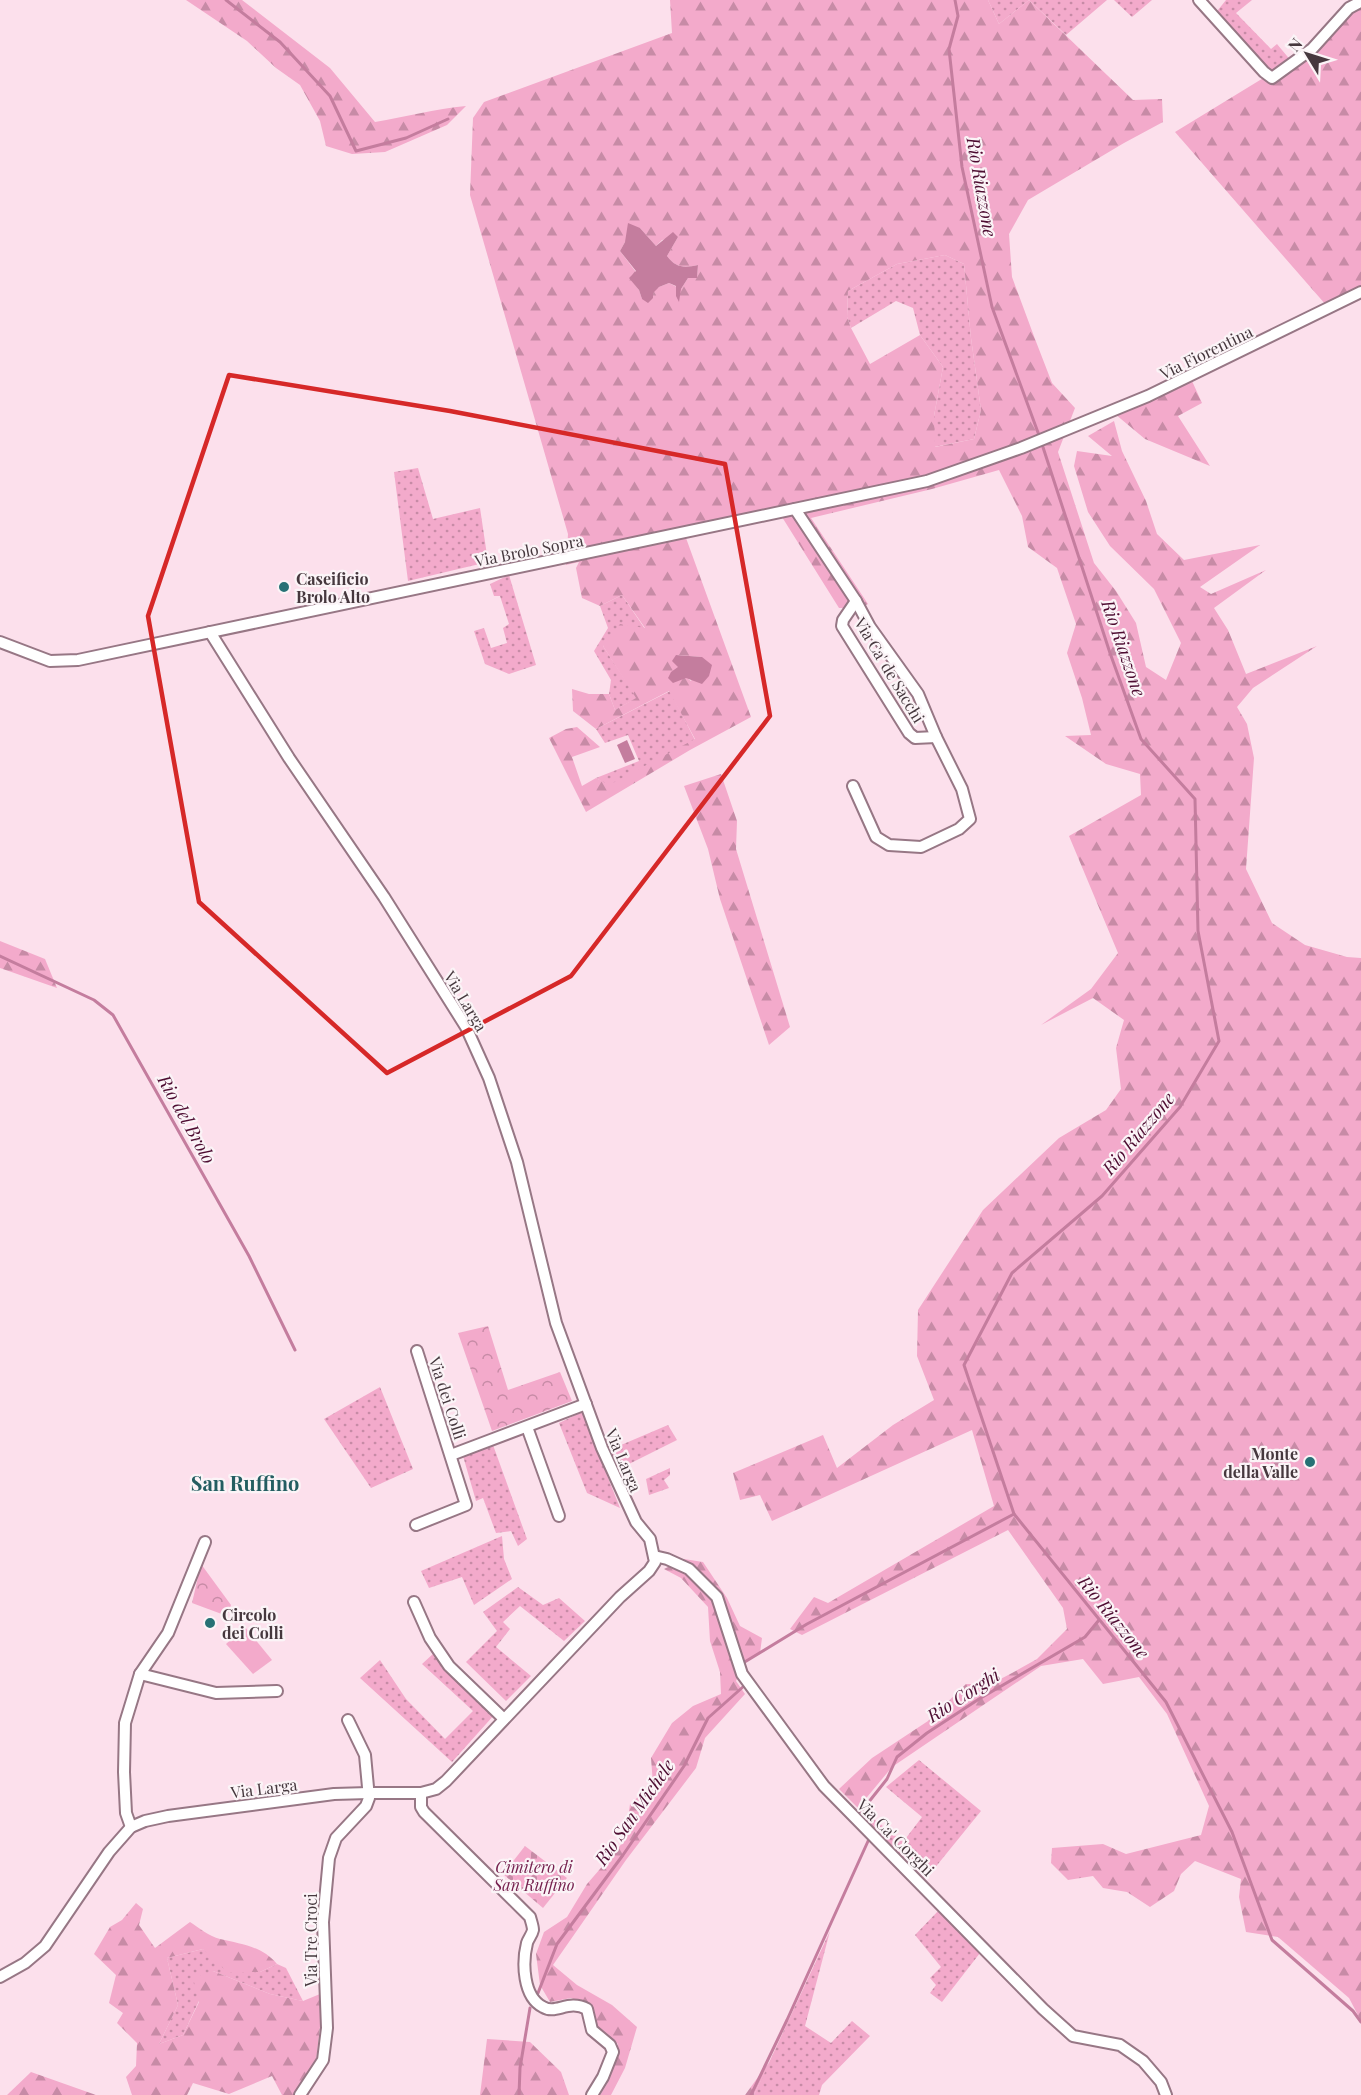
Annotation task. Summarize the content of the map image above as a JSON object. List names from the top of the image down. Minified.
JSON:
{"streets":{"street":["Via Fiorentina","Via Brolo Sopra","Via Ca' de Sacchi","Via Larga","Via dei Colli","Via Ca' Corghi","Via Tre Croci"]},"crossings":[["Via Fiorentina","Via Brolo Sopra"],["Via Brolo Sopra","Via Ca' de Sacchi"],["Via Brolo Sopra","Via Larga"],["Via Larga","Via dei Colli"],["Via Larga","Via Ca' Corghi"],["Via Larga","Via Tre Croci"]],"districts":["San Ruffino"],"water":["Rio Riazzone","Rio del Brolo","Rio Corghi","Rio San Michele"],"parks":["Cimitero di San Ruffino"],"places":["Caseificio Brolo Alto","Monte della Valle","Circolo dei Colli"],"north":"top left"}
